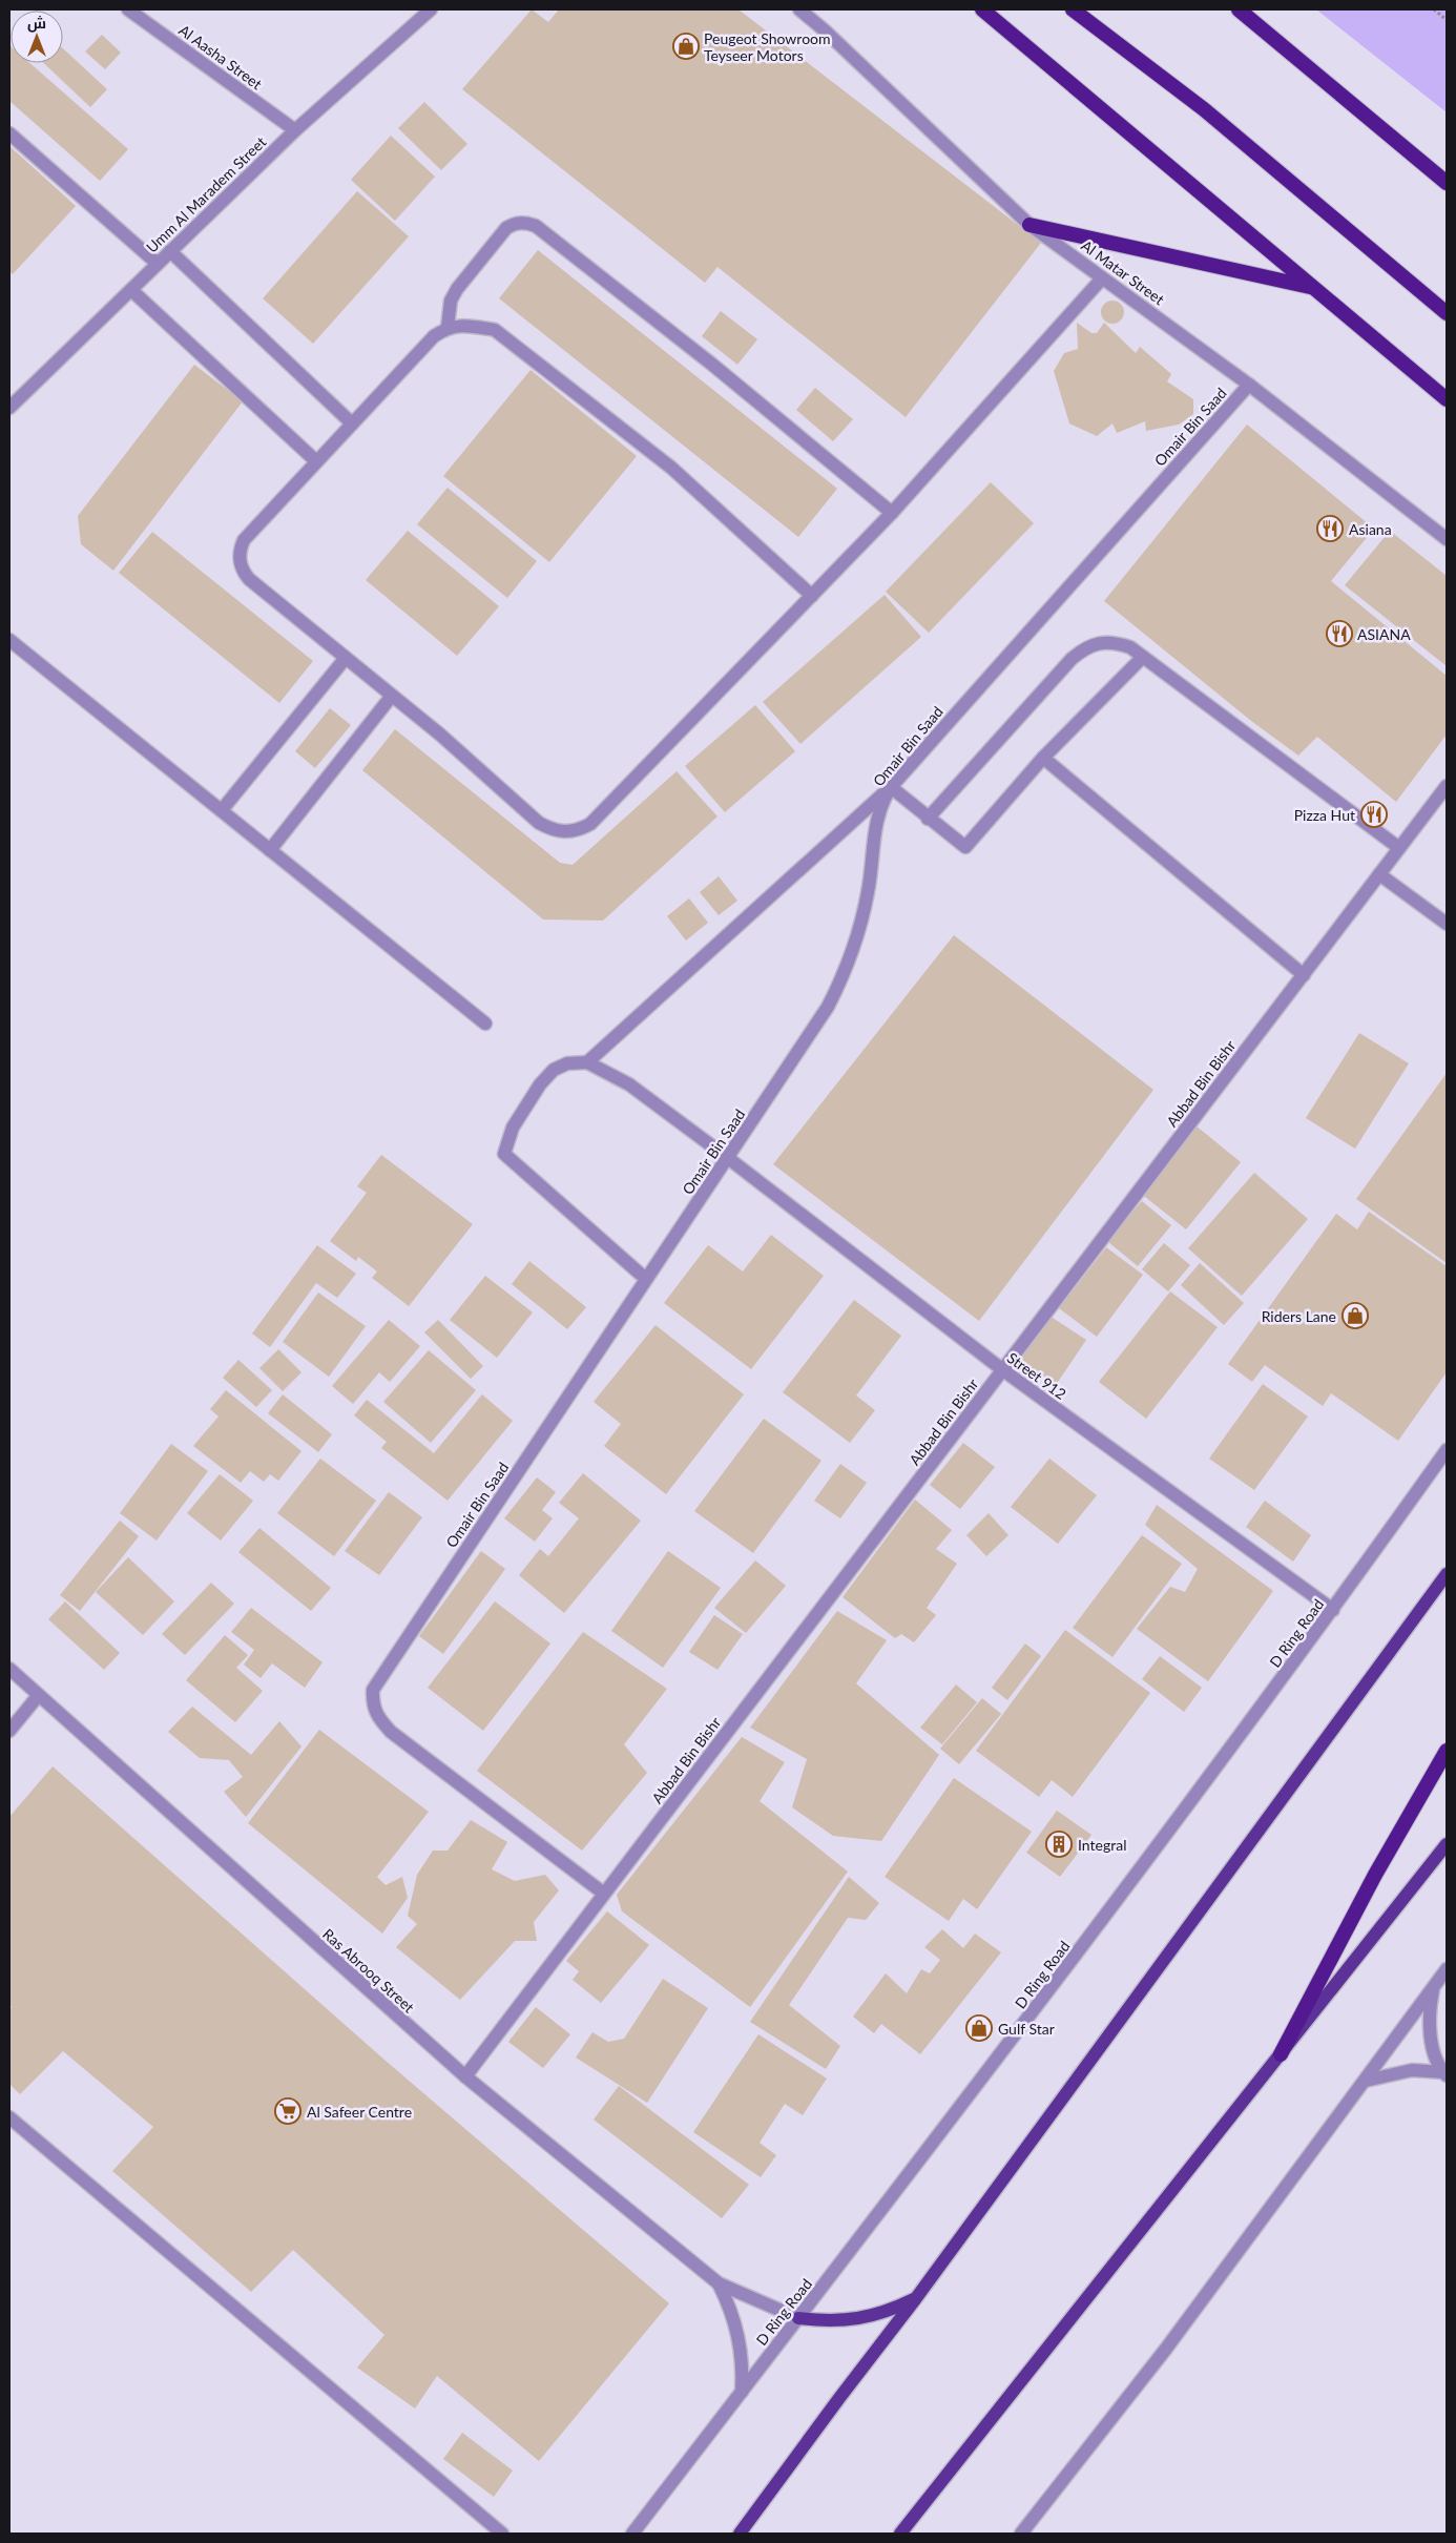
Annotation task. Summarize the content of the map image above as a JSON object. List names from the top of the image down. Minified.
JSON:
{"streets":{"street":["Al Aasha Street","Umm Al Maradem Street","Al Matar Street","Omair Bin Saad","Abbad Bin Bishr","Street 912","D Ring Road","Ras Abrooq Street"]},"crossings":[["Al Aasha Street","Umm Al Maradem Street"],["Al Matar Street","Omair Bin Saad"],["Omair Bin Saad","Abbad Bin Bishr"],["Omair Bin Saad","Street 912"],["Abbad Bin Bishr","Street 912"],["Abbad Bin Bishr","Ras Abrooq Street"],["Street 912","D Ring Road"],["D Ring Road","Ras Abrooq Street"]],"places":{"shop":["Peugeot Showroom Teyseer Motors","Riders Lane","Gulf Star"],"restaurant":["Asiana","ASIANA","Pizza Hut"],"building":["Integral"],"supermarket":["Al Safeer Centre"]},"north":"top"}
